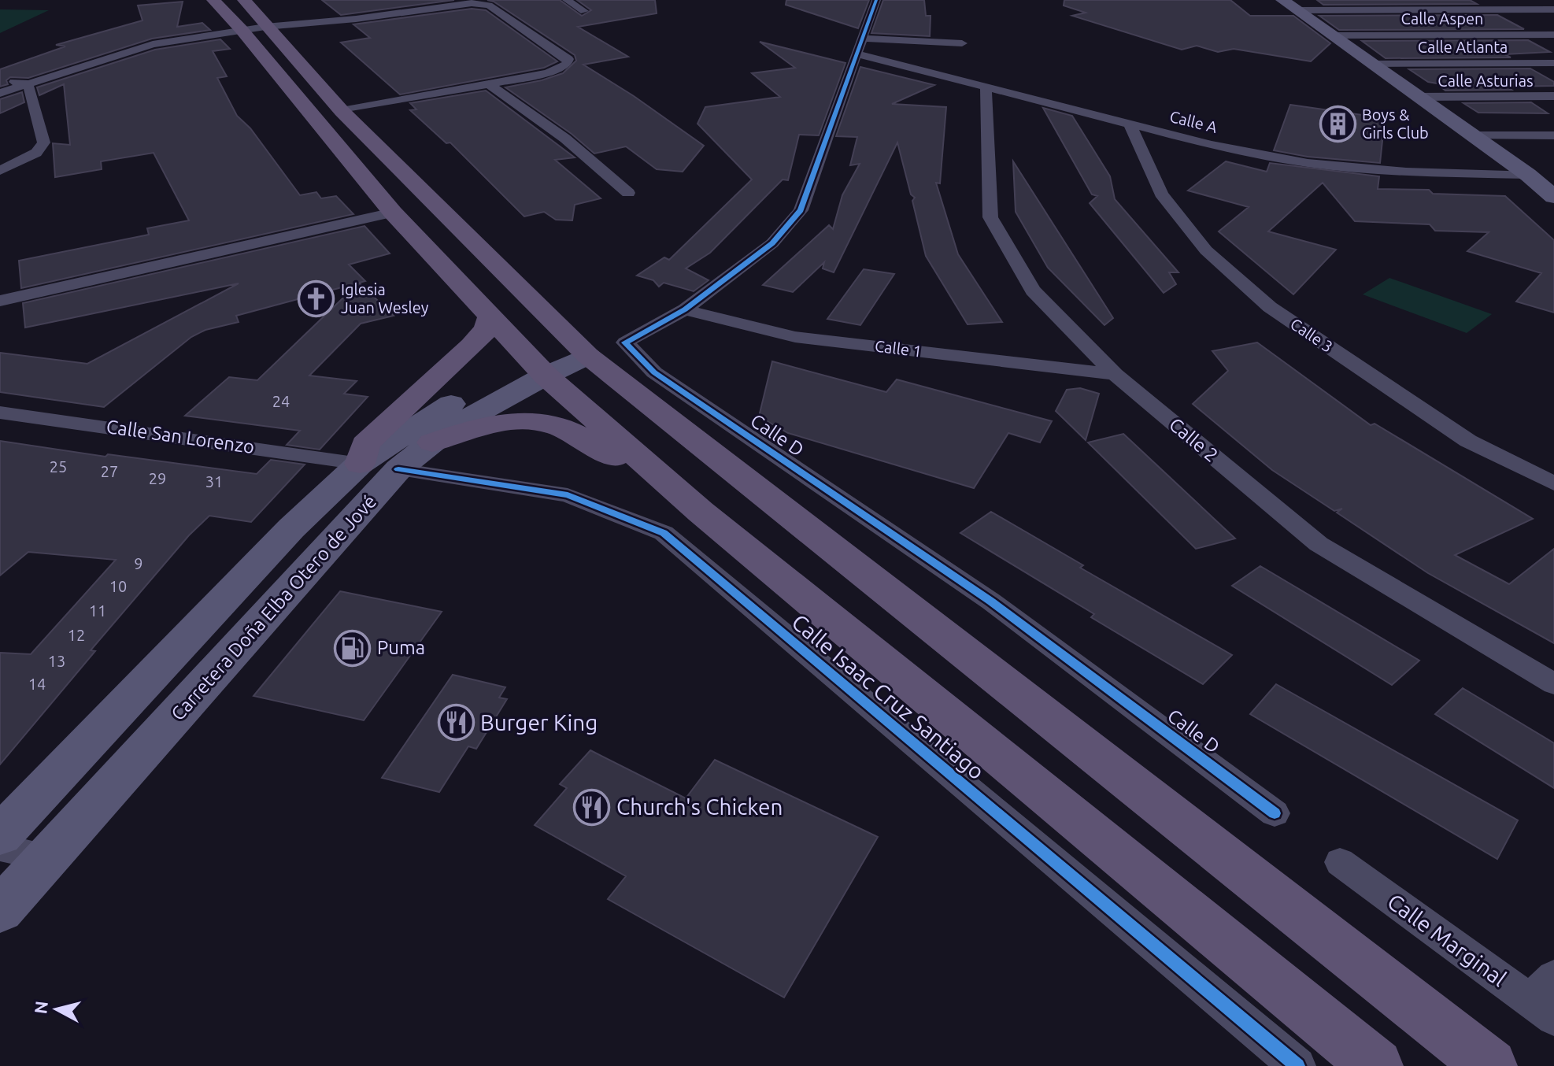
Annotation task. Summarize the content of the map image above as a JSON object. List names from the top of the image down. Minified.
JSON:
{"streets":{"street":["Calle Aspen","Calle Atlanta","Calle Asturias","Calle A","Calle 3","Calle 1","Calle D","Calle San Lorenzo","Calle 2","Carretera Doña Elba Otero de Jové","Calle Isaac Cruz Santiago","Calle Marginal"]},"crossings":[["Calle A","Calle 3"],["Calle A","Calle D"],["Calle A","Calle 2"],["Calle 1","Calle D"],["Calle 1","Calle 2"],["Calle San Lorenzo","Carretera Doña Elba Otero de Jové"],["Carretera Doña Elba Otero de Jové","Calle Isaac Cruz Santiago"]],"places":{"building":["Boys & Girls Club"],"church":["Iglesia Juan Wesley"],"fuel station":["Puma"],"restaurant":["Burger King","Church's Chicken"]},"house_numbers":["24","25","27","29","31","9","10","11","12","13","14"],"north":"left"}
